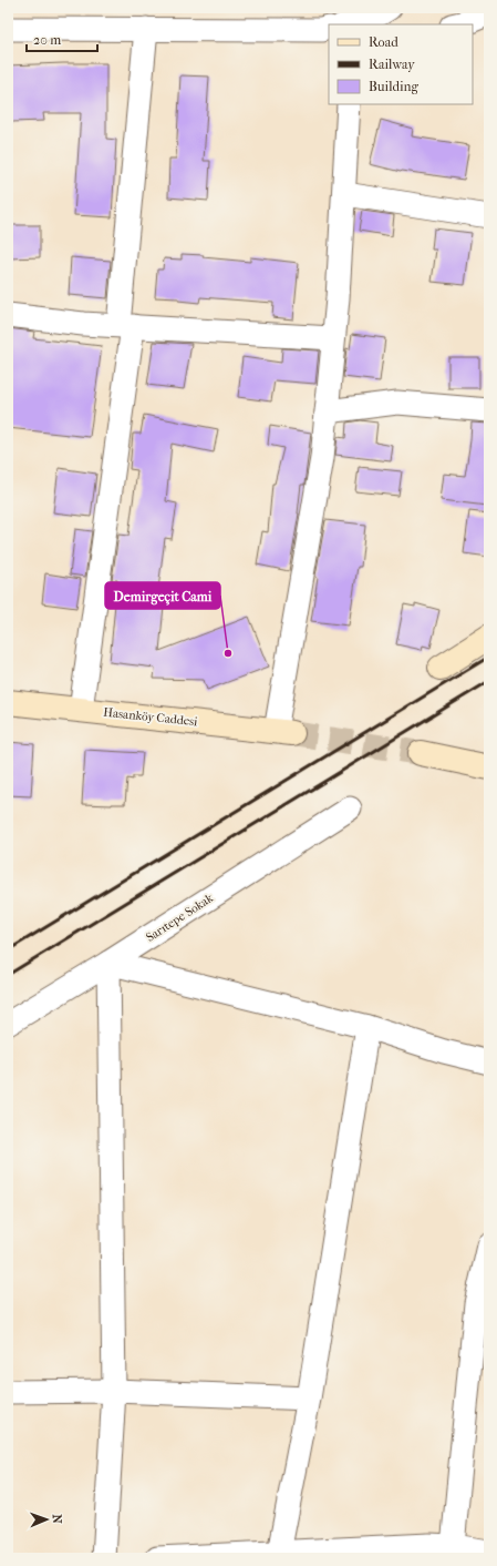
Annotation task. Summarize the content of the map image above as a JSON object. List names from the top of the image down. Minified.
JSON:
{"streets":{"street":["Hasanköy Caddesi","Sarıtepe Sokak"]},"places":["Demirgeçit Cami"],"legend":["Road","Railway","Building"],"scale_bar":"20 m","north":"right"}
